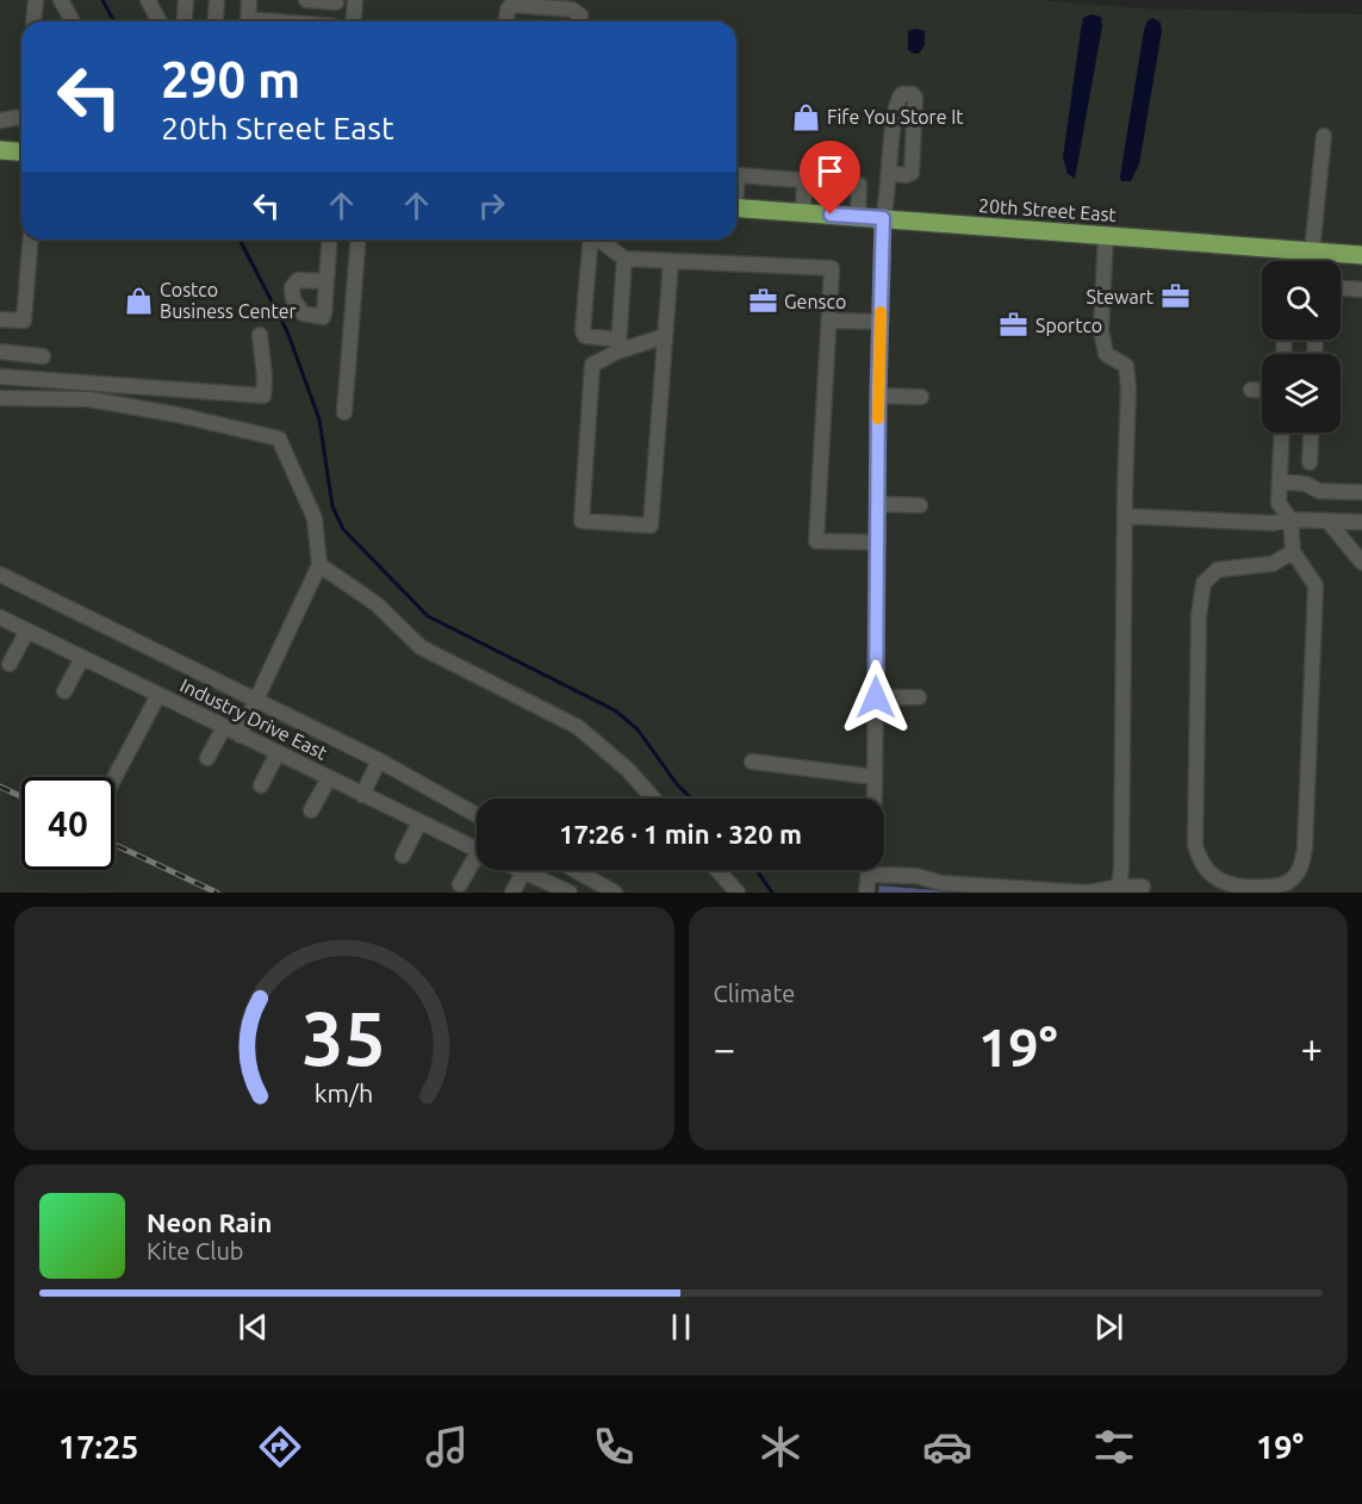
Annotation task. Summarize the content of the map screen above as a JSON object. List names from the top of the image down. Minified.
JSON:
{"streets":{"main road":["20th Street East"],"street":["Industry Drive East"]},"places":{"shop":["Fife You Store It","Costco Business Center"],"office":["Stewart","Gensco","Sportco"]},"page":{"turn":["290 m","20th Street East"],"limit":"40","trip":"17:26 · 1 min · 320 m","tile":"Climate","heat":["−","19°","+"],"song":["Neon Rain","Kite Club"],"tabs":["17:25","19°"],"gauge":["35","km/h"]}}
